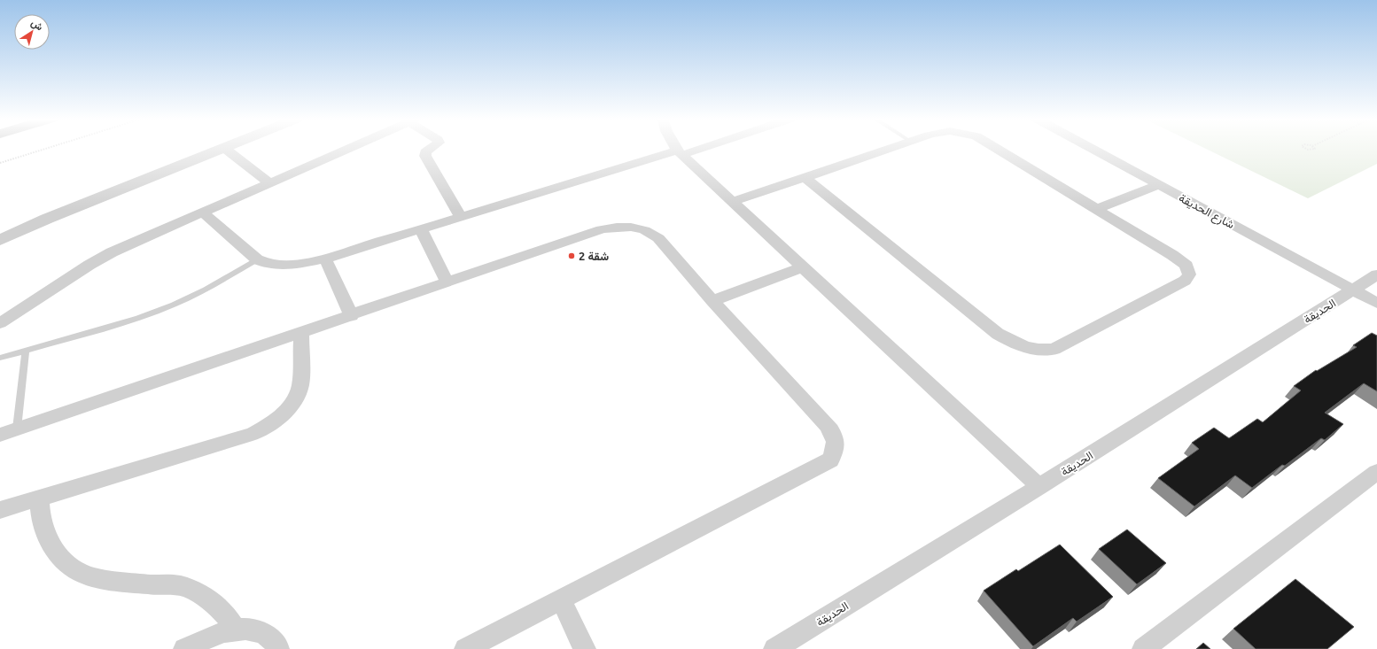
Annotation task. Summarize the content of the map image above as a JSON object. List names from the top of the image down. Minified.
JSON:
{"streets":{"street":["شارع الحديقة","الحديقة"]},"crossings":[["شارع الحديقة","الحديقة"]],"places":["شقة 2"],"north":"top right"}
